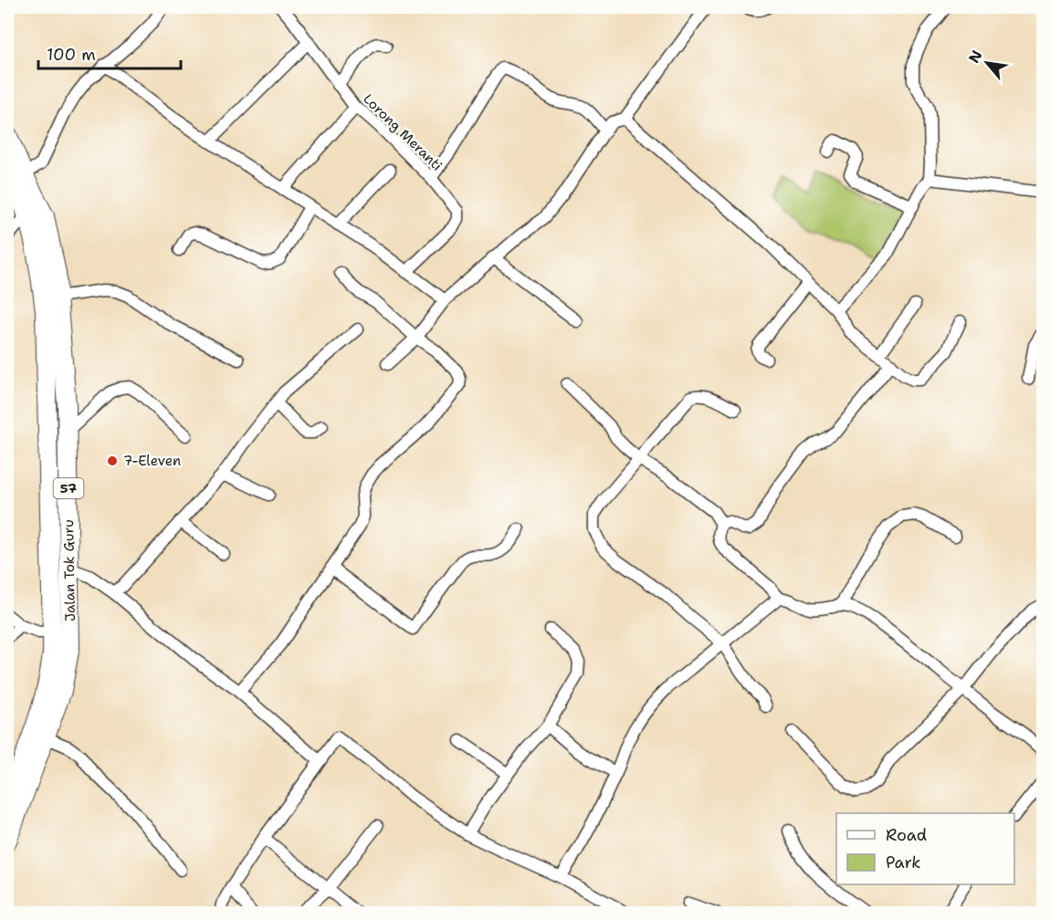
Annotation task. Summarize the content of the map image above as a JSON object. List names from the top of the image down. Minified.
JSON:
{"streets":{"main road":["57","Jalan Tok Guru"],"street":["Lorong Meranti"]},"places":["7-Eleven"],"legend":["Road","Park"],"scale_bar":"100 m","north":"top left"}
